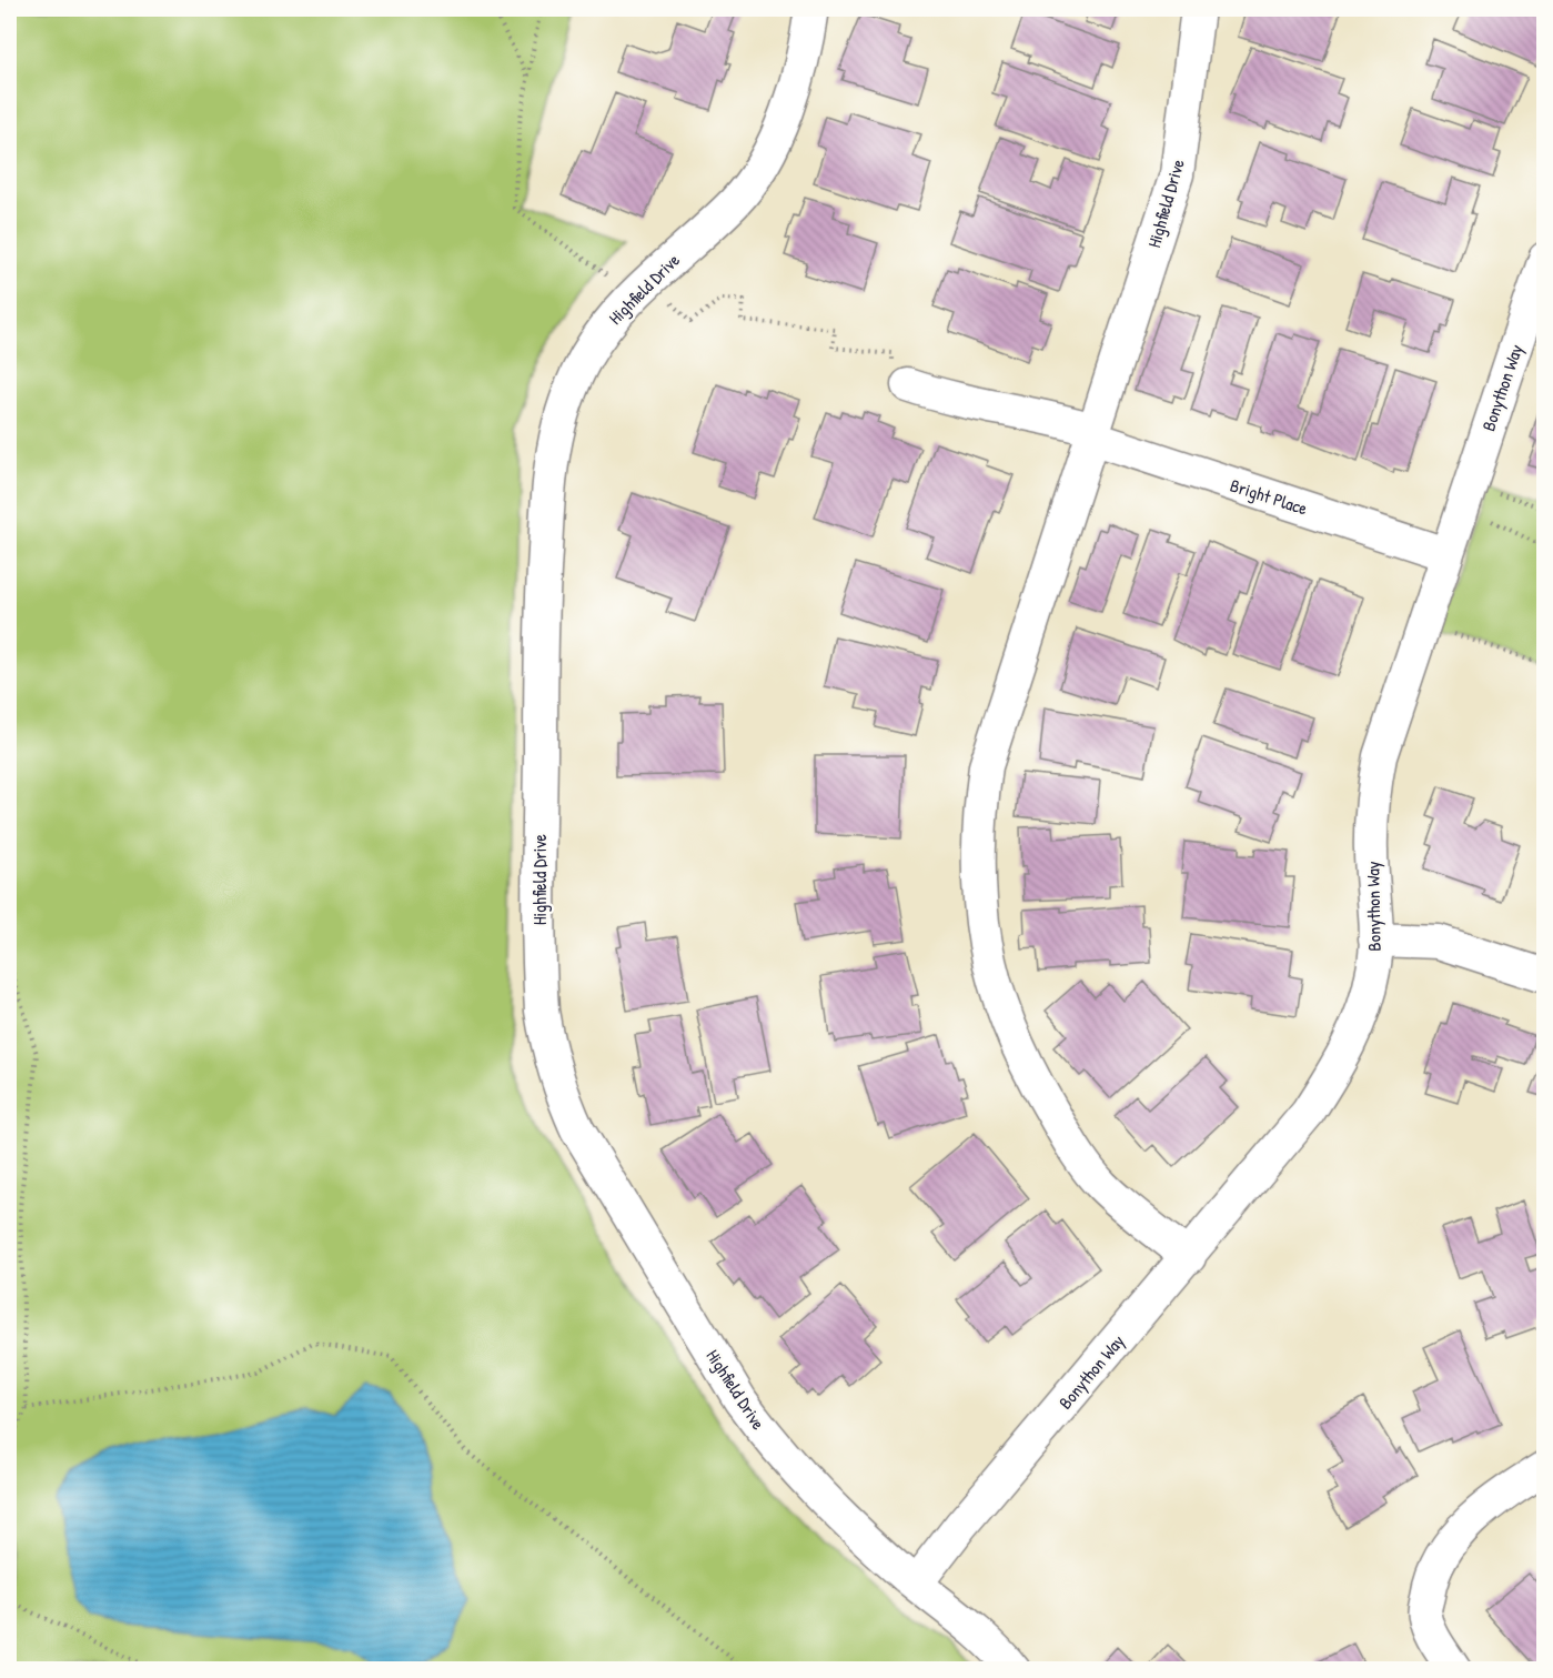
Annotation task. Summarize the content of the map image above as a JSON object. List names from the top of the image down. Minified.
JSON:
{"streets":{"street":["Highfield Drive","Bonython Way","Bright Place"]},"crossings":[["Highfield Drive","Bonython Way"],["Highfield Drive","Bright Place"],["Bonython Way","Bright Place"]]}
